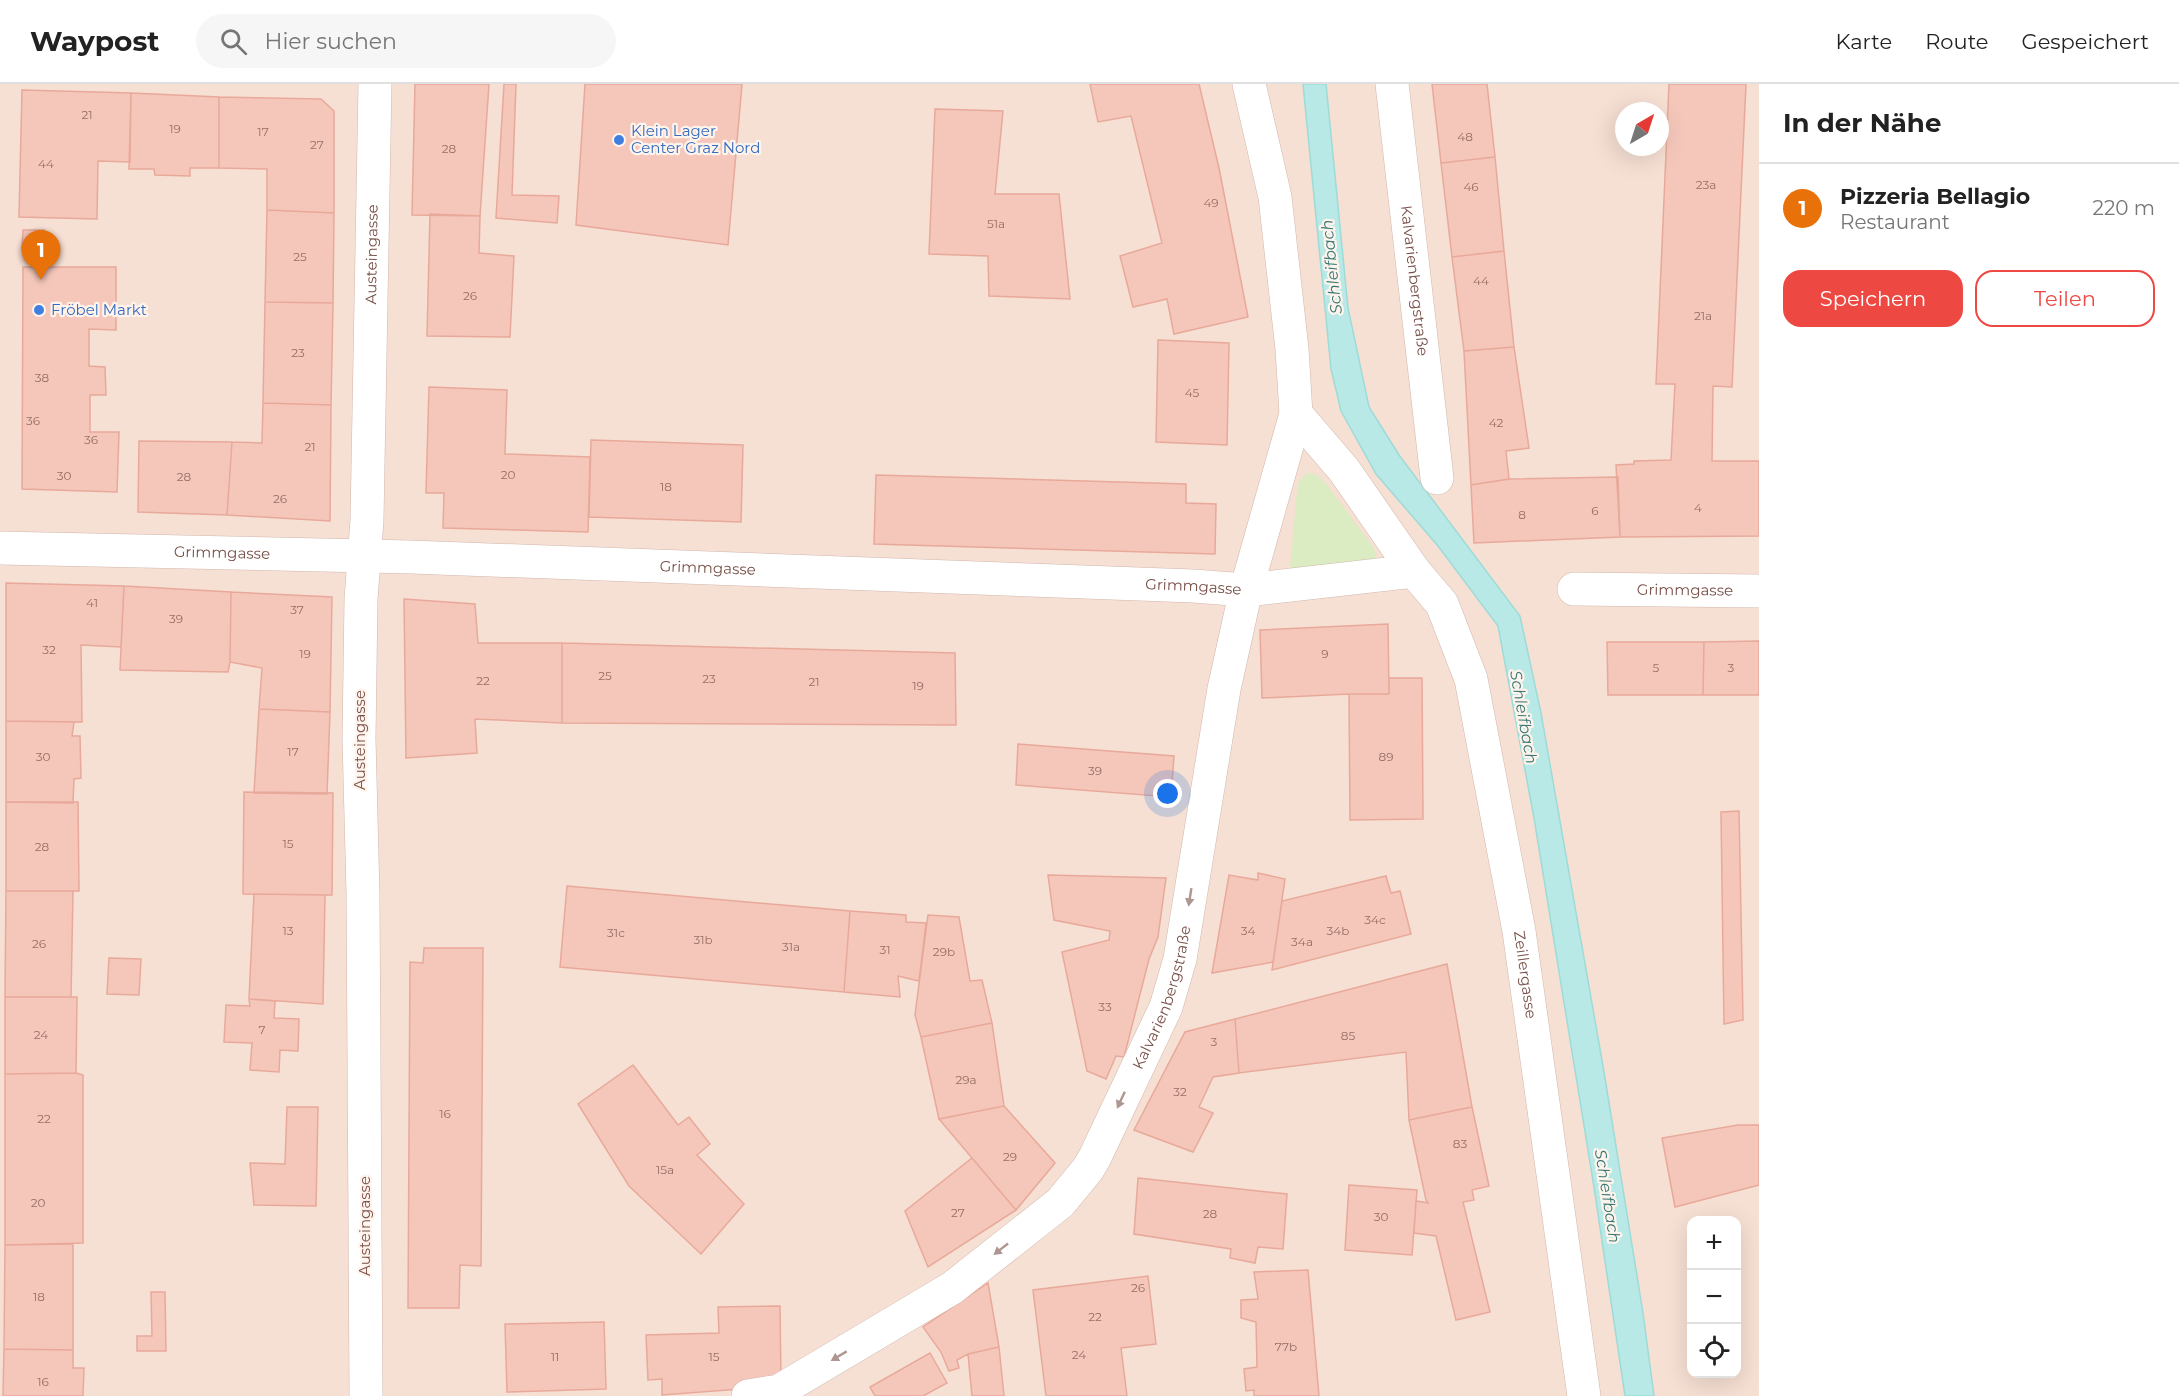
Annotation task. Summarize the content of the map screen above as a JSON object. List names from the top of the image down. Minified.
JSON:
{"streets":{"street":["Austeingasse","Kalvarienbergstraße","Grimmgasse","Zeillergasse"]},"crossings":[["Austeingasse","Grimmgasse"],["Kalvarienbergstraße","Grimmgasse"],["Grimmgasse","Zeillergasse"]],"one_way":["Kalvarienbergstraße"],"water":["Schleifbach"],"places":["Klein Lager Center Graz Nord","Fröbel Markt"],"house_numbers":["21","19","17","48","27","28","44","23a","46","49","51a","25","44","26","21a","23","38","45","36","42","36","21","20","30","28","18","26","4","6","8","41","37","39","32","19","9","5","3","25","23","22","21","19","17","30","89","39","15","28","34c","13","34","34b","31c","31b","34a","26","31a","31","29b","33","7","24","85","3","29a","32","16","22","83","29","15a","20","27","28","30","26","18","22","77b","24","11","15","16"],"north":"top right","page":{"header":"Waypost","search":"Hier suchen","nav":["Karte","Route","Gespeichert"],"heading":"In der Nähe","list":[{"mark":"1","name":"Pizzeria Bellagio","note":"Restaurant","value":"220 m"}],"pins":"1","buttons":["Speichern","Teilen"],"map_buttons":["+","−"]}}
